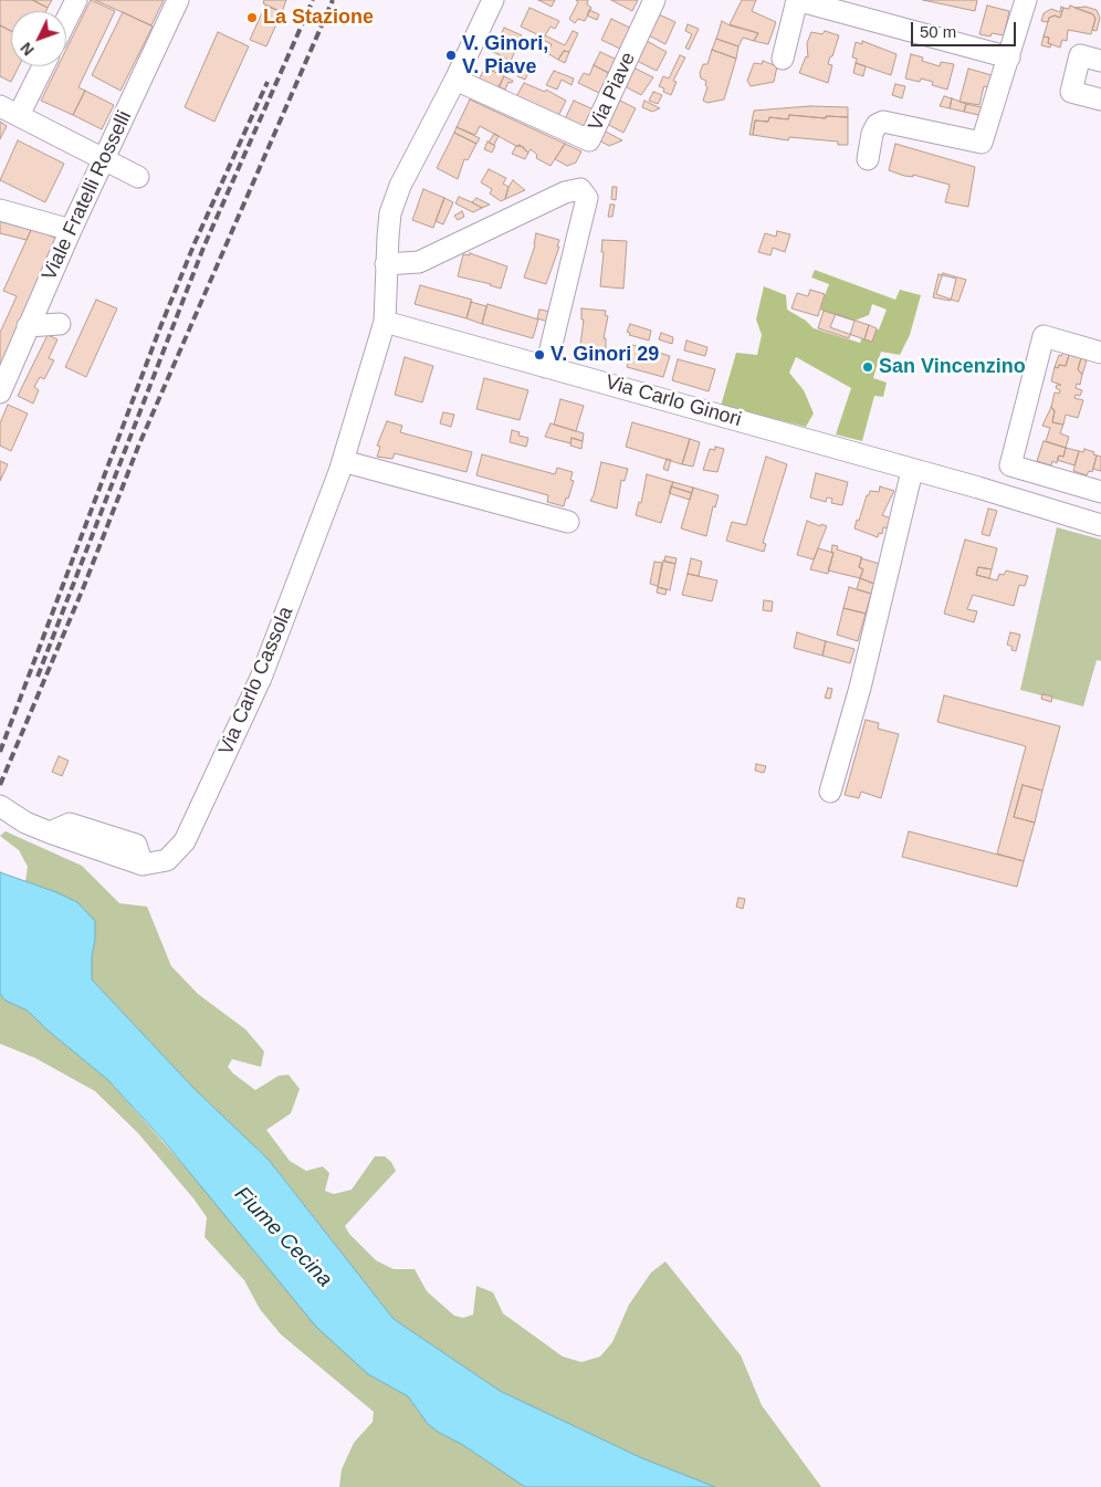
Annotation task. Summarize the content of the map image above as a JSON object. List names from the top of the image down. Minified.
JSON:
{"streets":{"street":["Via Piave","Viale Fratelli Rosselli","Via Carlo Ginori","Via Carlo Cassola"]},"crossings":[["Via Carlo Ginori","Via Carlo Cassola"]],"water":["Fiume Cecina"],"places":["La Stazione","V. Ginori, V. Piave","V. Ginori 29","San Vincenzino"],"scale_bar":"50 m","north":"bottom left"}
